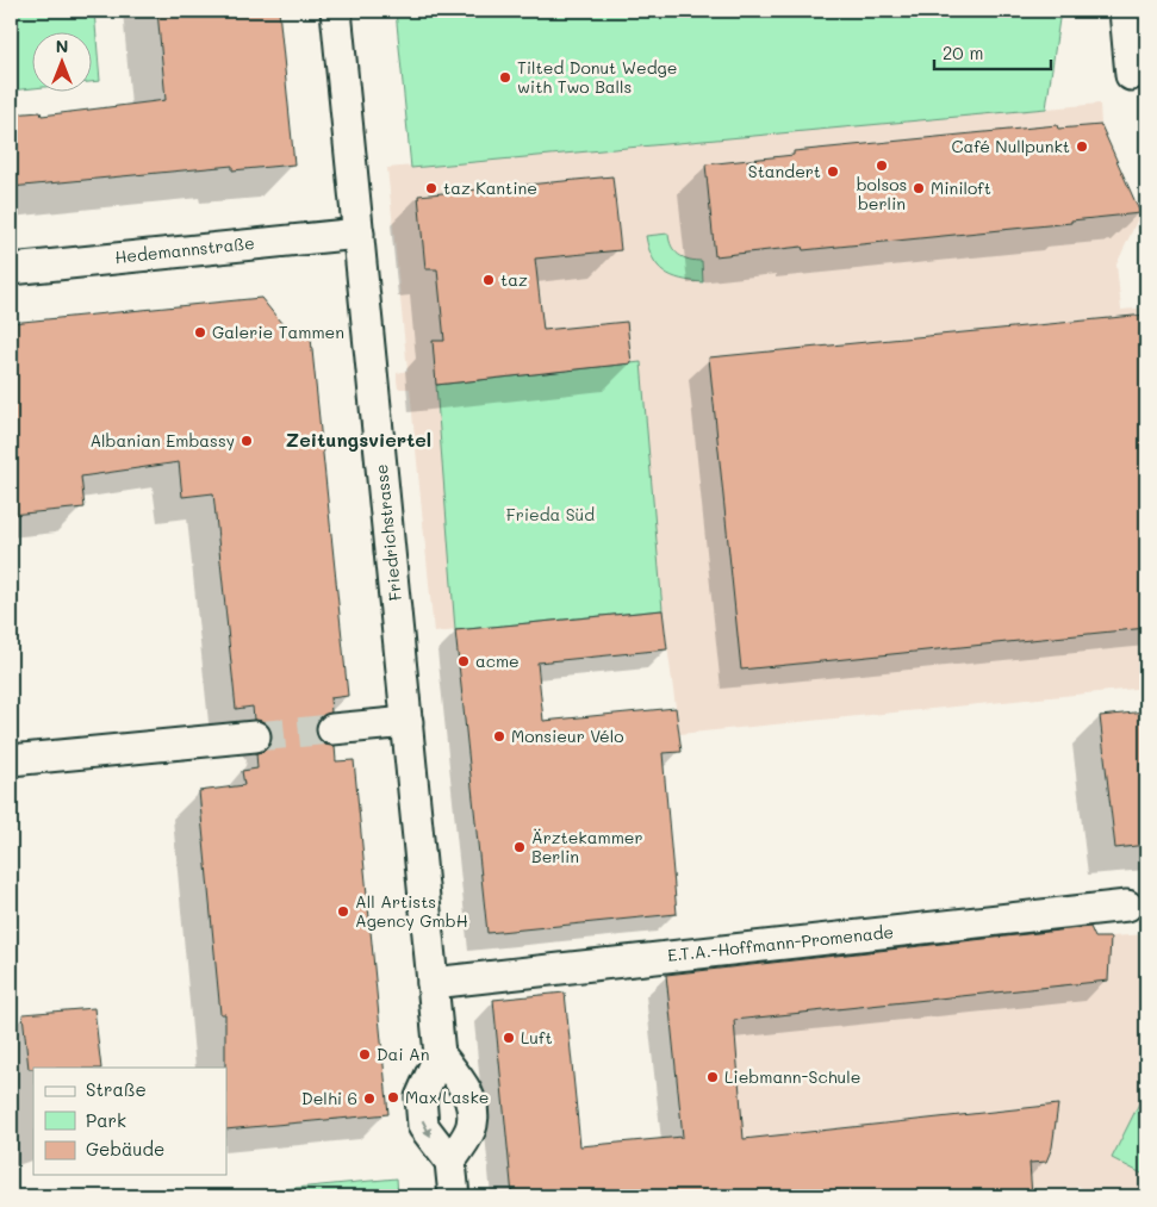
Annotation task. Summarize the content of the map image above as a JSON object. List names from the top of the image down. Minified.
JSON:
{"streets":{"street":["Hedemannstraße","Friedrichstrasse","E.T.A.-Hoffmann-Promenade"]},"crossings":[["Hedemannstraße","Friedrichstrasse"],["Friedrichstrasse","E.T.A.-Hoffmann-Promenade"]],"districts":["Zeitungsviertel"],"parks":["Frieda Süd"],"places":["Tilted Donut Wedge with Two Balls","Café Nullpunkt","bolsos berlin","Standert","taz Kantine","Miniloft","taz","Galerie Tammen","Albanian Embassy","acme","Monsieur Vélo","Ärztekammer Berlin","All Artists Agency GmbH","Luft","Dai An","Liebmann-Schule","Max Laske","Delhi 6"],"legend":["Straße","Park","Gebäude"],"scale_bar":"20 m","north":"top"}
